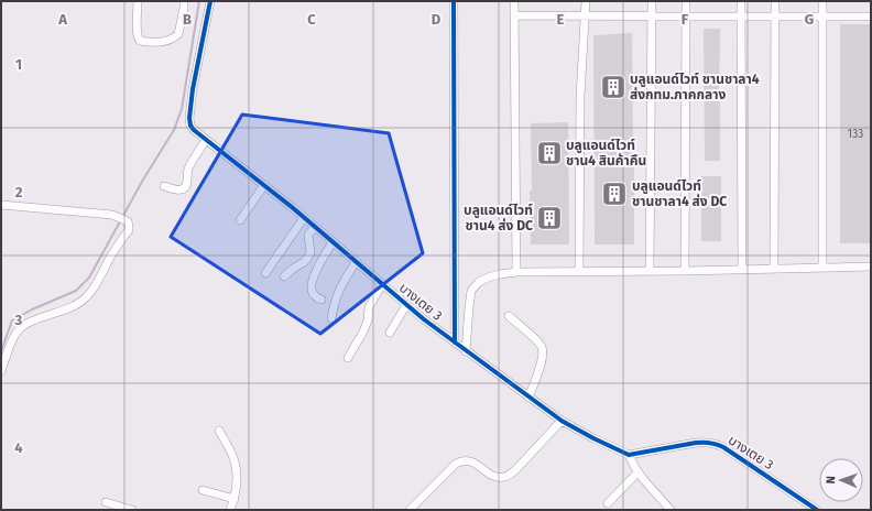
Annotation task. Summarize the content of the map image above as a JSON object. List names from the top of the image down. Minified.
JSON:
{"streets":{"street":["บางเตย 3"]},"places":{"building":["บลูแอนด์ไวท์ ชานชาลา4 ส่งกทม.ภาคกลาง","บลูแอนด์ไวท์ ชาน4 สินค้าคืน","บลูแอนด์ไวท์ ชานชาลา4 ส่ง DC","บลูแอนด์ไวท์ ชาน4 ส่ง DC"]},"house_numbers":["133"],"north":"left","grid":{"columns":["A","B","C","D","E","F","G"],"rows":["1","2","3","4"]}}
